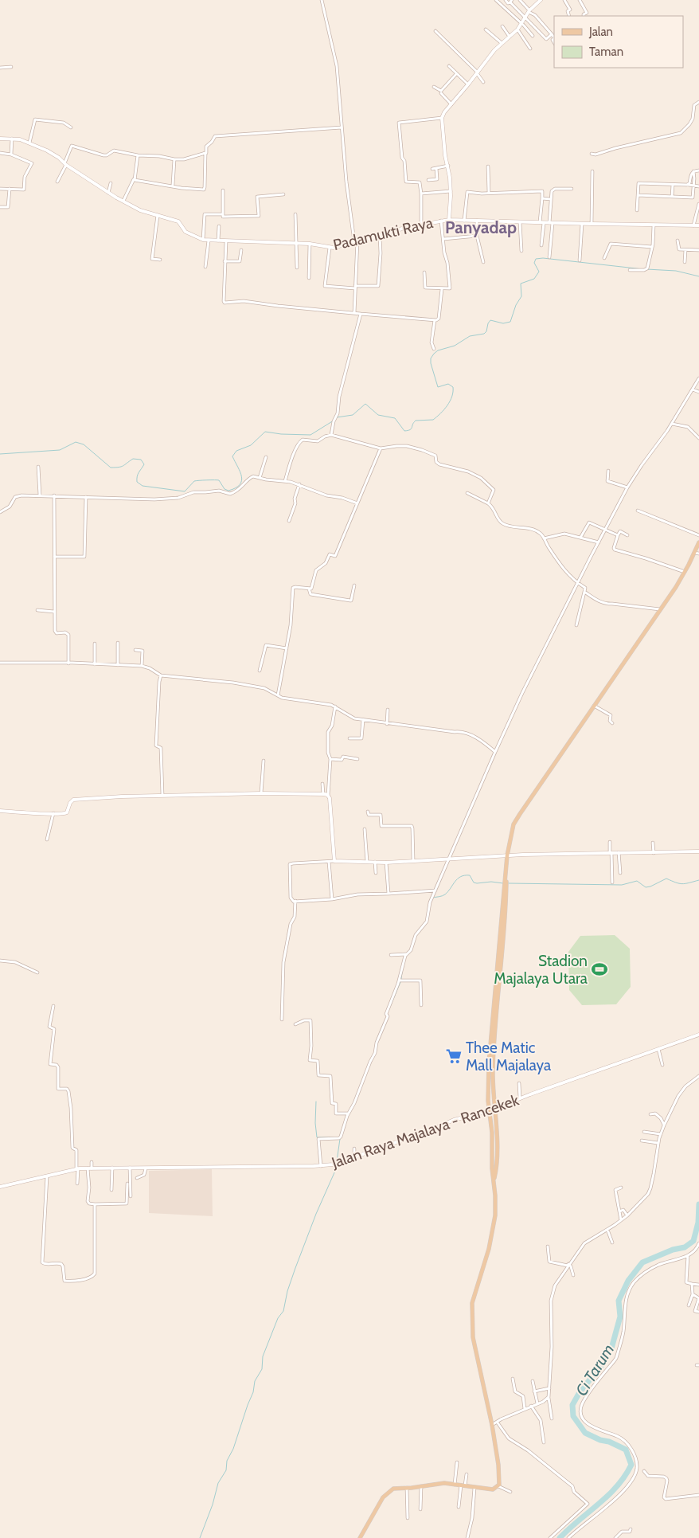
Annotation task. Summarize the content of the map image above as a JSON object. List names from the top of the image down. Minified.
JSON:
{"streets":{"street":["Padamukti Raya","Jalan Raya Majalaya - Rancekek"]},"districts":["Panyadap"],"water":["Ci Tarum"],"places":{"sports":["Stadion Majalaya Utara"],"supermarket":["Thee Matic Mall Majalaya"]},"legend":["Jalan","Taman"]}
